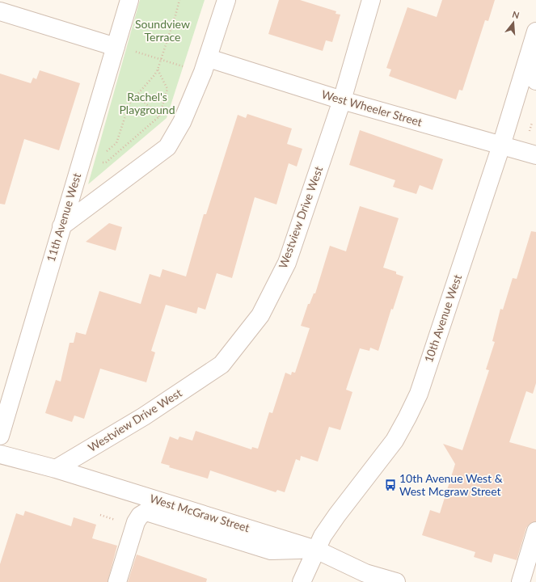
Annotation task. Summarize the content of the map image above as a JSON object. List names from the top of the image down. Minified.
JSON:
{"streets":{"street":["West Wheeler Street","11th Avenue West","Westview Drive West","10th Avenue West","West McGraw Street"]},"crossings":[["West Wheeler Street","Westview Drive West"],["West Wheeler Street","10th Avenue West"],["Westview Drive West","West McGraw Street"],["10th Avenue West","West McGraw Street"]],"parks":["Soundview Terrace","Rachel's Playground"],"places":{"bus stop":["10th Avenue West & West Mcgraw Street"]},"north":"top"}
